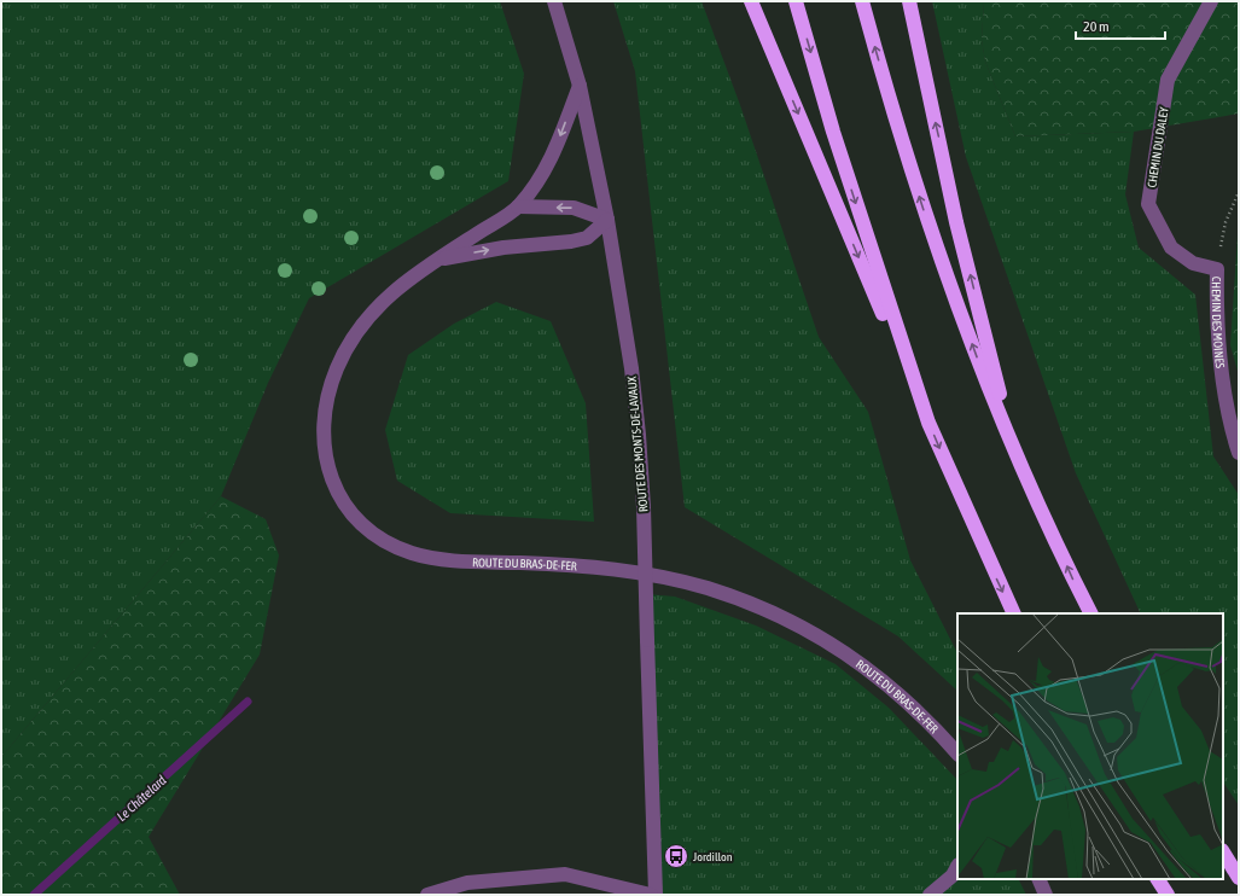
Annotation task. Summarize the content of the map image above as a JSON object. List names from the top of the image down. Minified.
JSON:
{"streets":{"street":["CHEMIN DU DALEY","CHEMIN DES MOINES","ROUTE DES MONTS-DE-LAVAUX","ROUTE DU BRAS-DE-FER"]},"crossings":[["CHEMIN DU DALEY","CHEMIN DES MOINES"],["ROUTE DES MONTS-DE-LAVAUX","ROUTE DU BRAS-DE-FER"]],"water":["Le Châtelard"],"places":{"bus stop":["Jordillon"]},"scale_bar":"20 m"}
